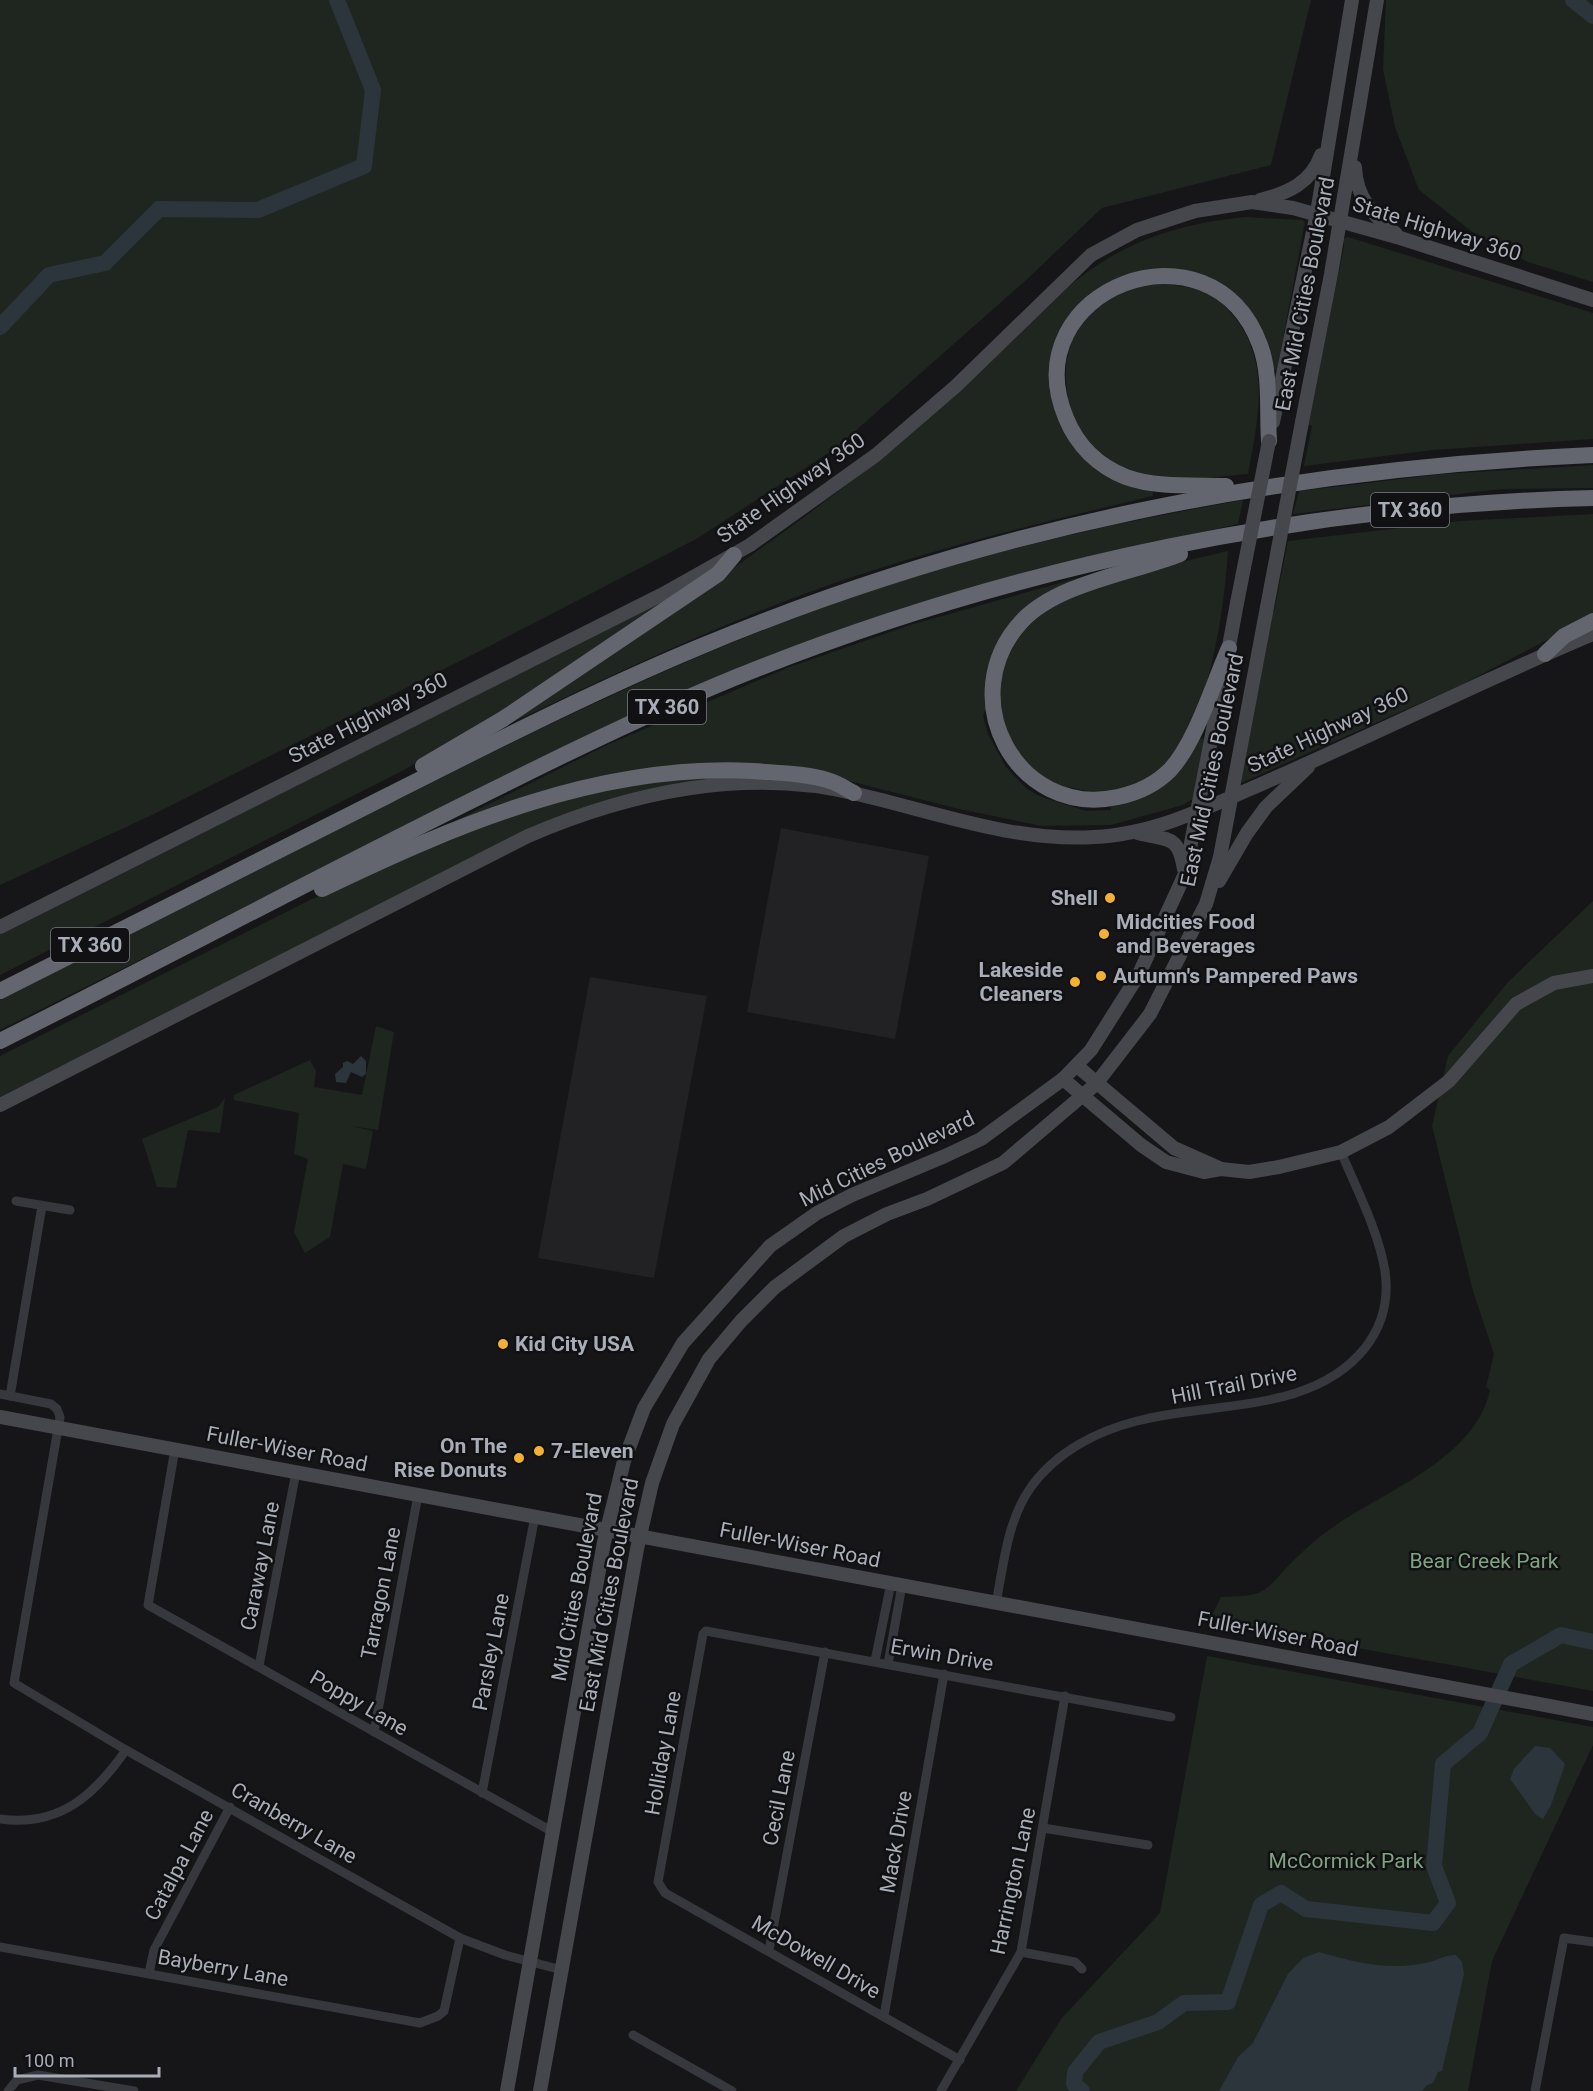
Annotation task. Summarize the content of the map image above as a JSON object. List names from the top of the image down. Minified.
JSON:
{"streets":{"highway":["TX 360"],"main road":["State Highway 360","East Mid Cities Boulevard","Mid Cities Boulevard","Fuller-Wiser Road"],"street":["Hill Trail Drive","Caraway Lane","Tarragon Lane","Parsley Lane","Erwin Drive","Poppy Lane","Holliday Lane","Cecil Lane","Cranberry Lane","Mack Drive","Catalpa Lane","Harrington Lane","McDowell Drive","Bayberry Lane"]},"crossings":[["State Highway 360","East Mid Cities Boulevard"],["East Mid Cities Boulevard","Mid Cities Boulevard"],["East Mid Cities Boulevard","Fuller-Wiser Road"],["East Mid Cities Boulevard","Cranberry Lane"],["Mid Cities Boulevard","Fuller-Wiser Road"],["Mid Cities Boulevard","Poppy Lane"],["Mid Cities Boulevard","Cranberry Lane"],["Hill Trail Drive","Fuller-Wiser Road"],["Fuller-Wiser Road","Caraway Lane"],["Fuller-Wiser Road","Tarragon Lane"],["Fuller-Wiser Road","Parsley Lane"],["Fuller-Wiser Road","Poppy Lane"],["Fuller-Wiser Road","Cranberry Lane"],["Caraway Lane","Poppy Lane"],["Tarragon Lane","Poppy Lane"],["Parsley Lane","Poppy Lane"],["Erwin Drive","Holliday Lane"],["Erwin Drive","Cecil Lane"],["Erwin Drive","Mack Drive"],["Erwin Drive","Harrington Lane"],["Holliday Lane","McDowell Drive"],["Cecil Lane","McDowell Drive"],["Cranberry Lane","Catalpa Lane"],["Cranberry Lane","Bayberry Lane"],["Mack Drive","McDowell Drive"],["Catalpa Lane","Bayberry Lane"],["Harrington Lane","McDowell Drive"]],"parks":["Bear Creek Park","McCormick Park"],"places":["Shell","Midcities Food and Beverages","Autumn's Pampered Paws","Lakeside Cleaners","Kid City USA","7-Eleven","On The Rise Donuts"],"scale_bar":"100 m"}
